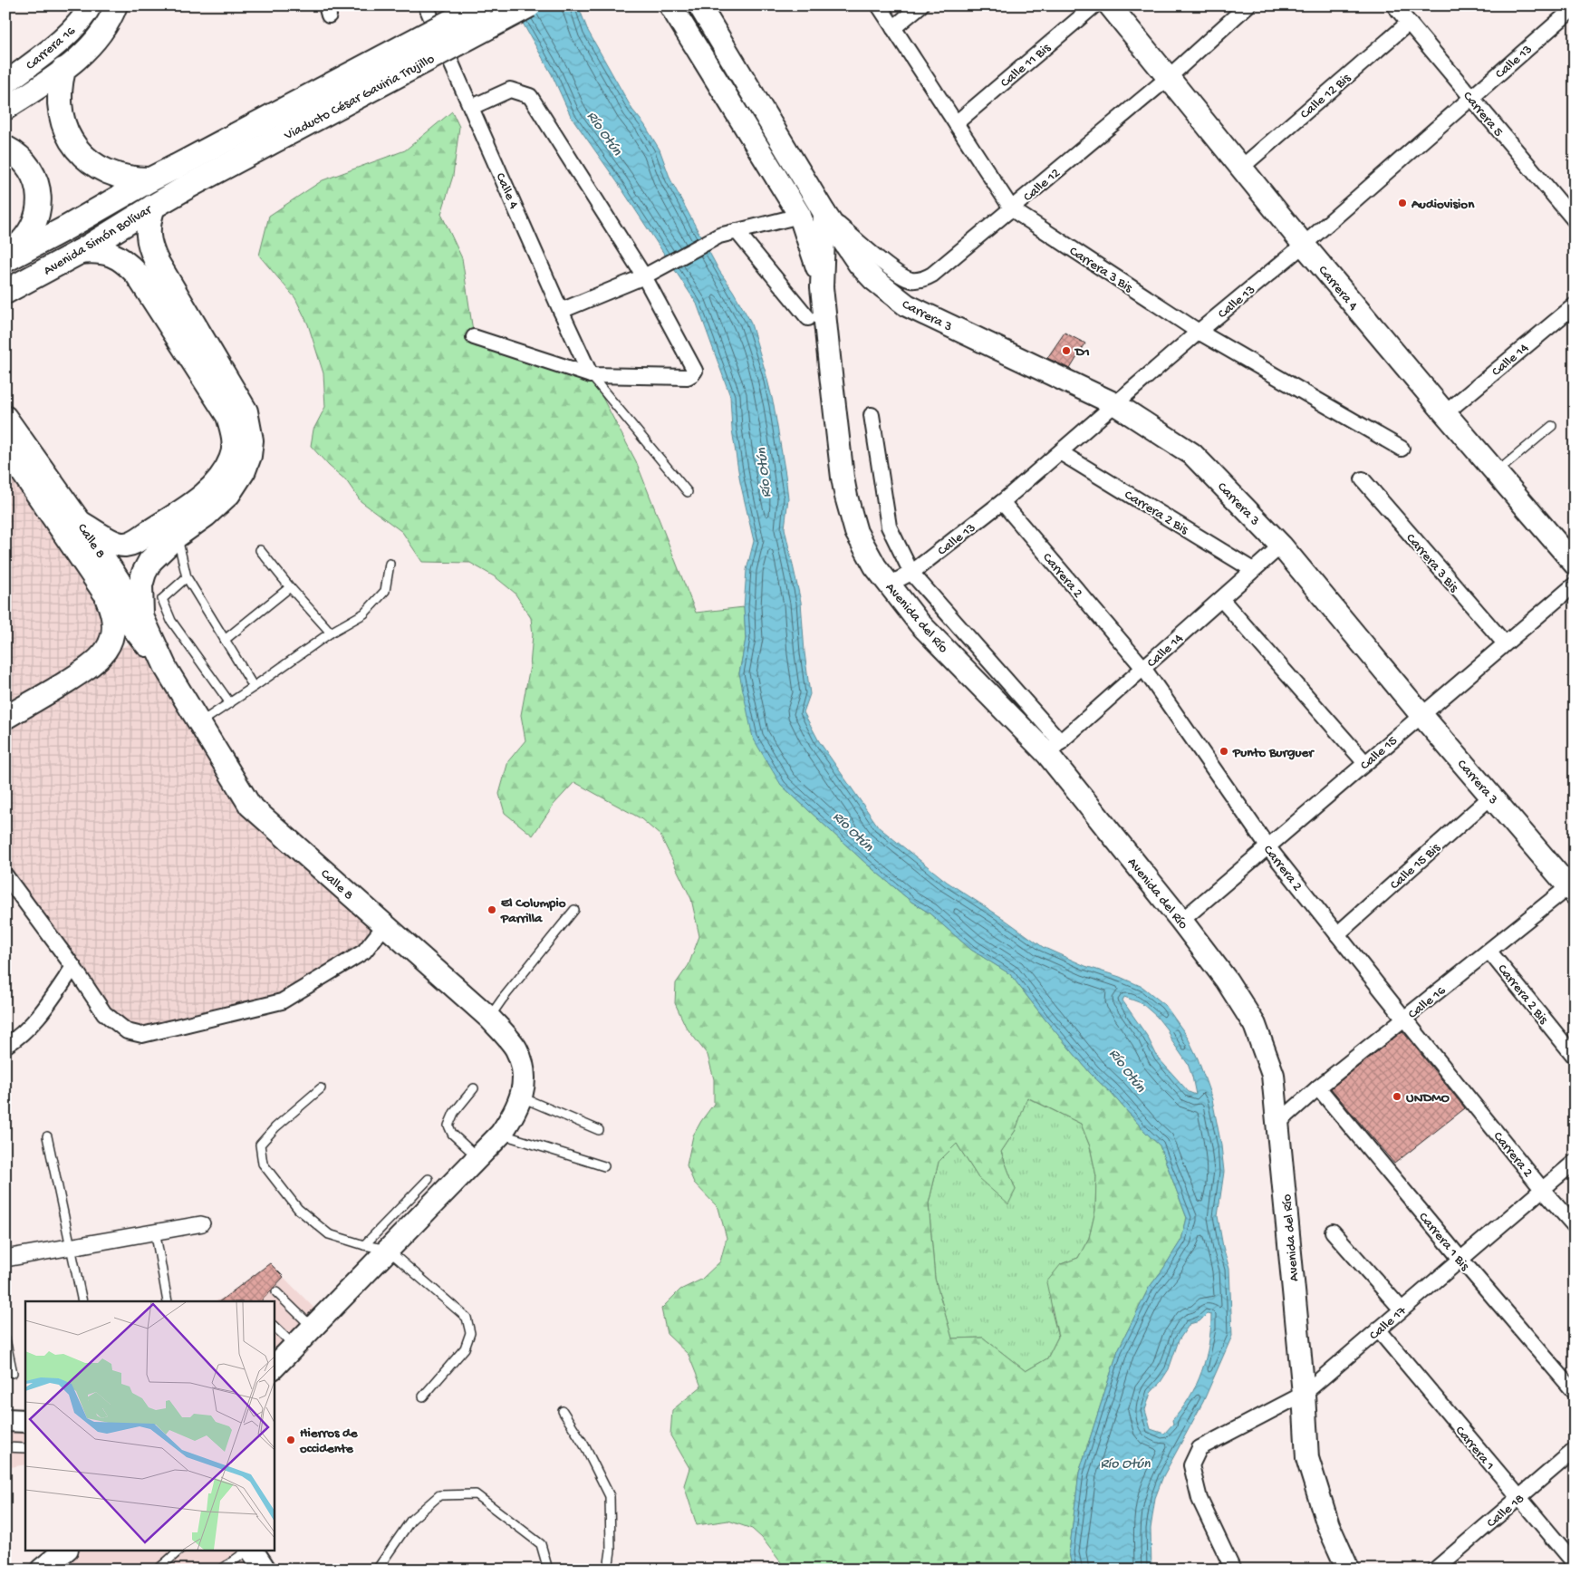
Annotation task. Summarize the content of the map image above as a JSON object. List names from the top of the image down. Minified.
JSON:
{"streets":{"main road":["Viaducto César Gaviria Trujillo","Avenida Simón Bolívar"],"street":["Carrera 16","Calle 13","Calle 11 Bis","Calle 12 Bis","Carrera 5","Calle 12","Calle 4","Carrera 3 Bis","Carrera 4","Carrera 3","Calle 14","Carrera 2 Bis","Calle 8","Carrera 2","Avenida del Río","Calle 15","Calle 15 Bis","Calle 16","Carrera 1 Bis","Calle 17","Carrera 1","Calle 18"]},"crossings":[["Calle 13","Carrera 5"],["Calle 13","Carrera 3 Bis"],["Calle 13","Carrera 4"],["Calle 13","Carrera 3"],["Calle 13","Carrera 2 Bis"],["Calle 13","Carrera 2"],["Calle 13","Avenida del Río"],["Calle 11 Bis","Carrera 3 Bis"],["Calle 12 Bis","Carrera 5"],["Calle 12 Bis","Carrera 4"],["Viaducto César Gaviria Trujillo","Avenida Simón Bolívar"],["Calle 12","Carrera 3 Bis"],["Calle 12","Carrera 4"],["Calle 12","Carrera 3"],["Carrera 3 Bis","Calle 15"],["Carrera 4","Calle 14"],["Carrera 3","Calle 14"],["Carrera 3","Calle 15"],["Carrera 3","Calle 15 Bis"],["Carrera 3","Calle 16"],["Calle 14","Carrera 2 Bis"],["Calle 14","Carrera 2"],["Calle 14","Avenida del Río"],["Carrera 2 Bis","Calle 16"],["Carrera 2","Calle 15"],["Carrera 2","Calle 15 Bis"],["Carrera 2","Calle 16"],["Carrera 2","Calle 17"],["Avenida del Río","Calle 15"],["Avenida del Río","Calle 16"],["Avenida del Río","Calle 17"],["Calle 16","Carrera 1 Bis"],["Carrera 1 Bis","Calle 17"],["Calle 17","Carrera 1"],["Carrera 1","Calle 18"]],"water":["Río Otún"],"places":["Audiovision","D1","Punto Burguer","El Columpio Parrilla","UNDMO","Hierros de occidente"]}
